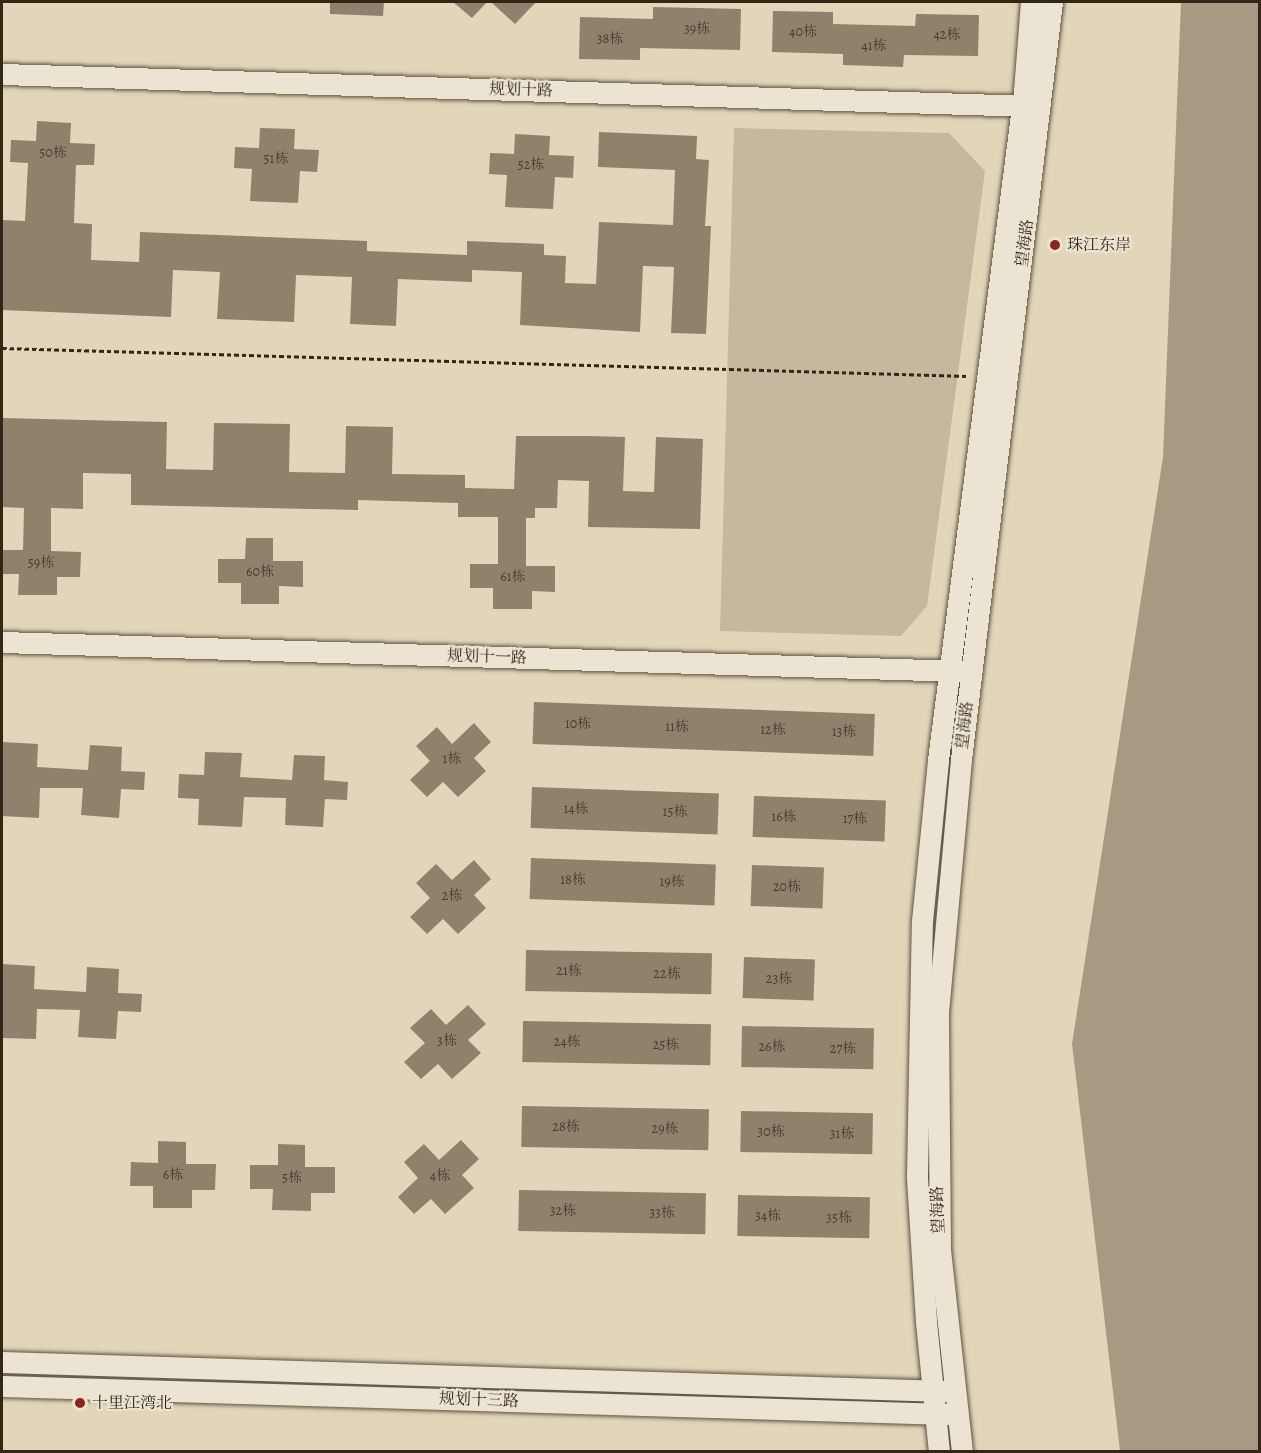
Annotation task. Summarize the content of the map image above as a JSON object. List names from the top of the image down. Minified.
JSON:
{"streets":{"street":["规划十路","望海路","规划十一路","规划十三路"]},"crossings":[["规划十路","望海路"],["望海路","规划十一路"],["望海路","规划十三路"]],"places":["珠江东岸","十里江湾北"],"house_numbers":["39栋","40栋","42栋","38栋","41栋","50栋","51栋","52栋","59栋","60栋","61栋","10栋","11栋","12栋","13栋","1栋","14栋","15栋","16栋","17栋","18栋","19栋","20栋","2栋","21栋","22栋","23栋","3栋","24栋","25栋","26栋","27栋","28栋","29栋","30栋","31栋","6栋","4栋","5栋","32栋","33栋","34栋","35栋"]}
